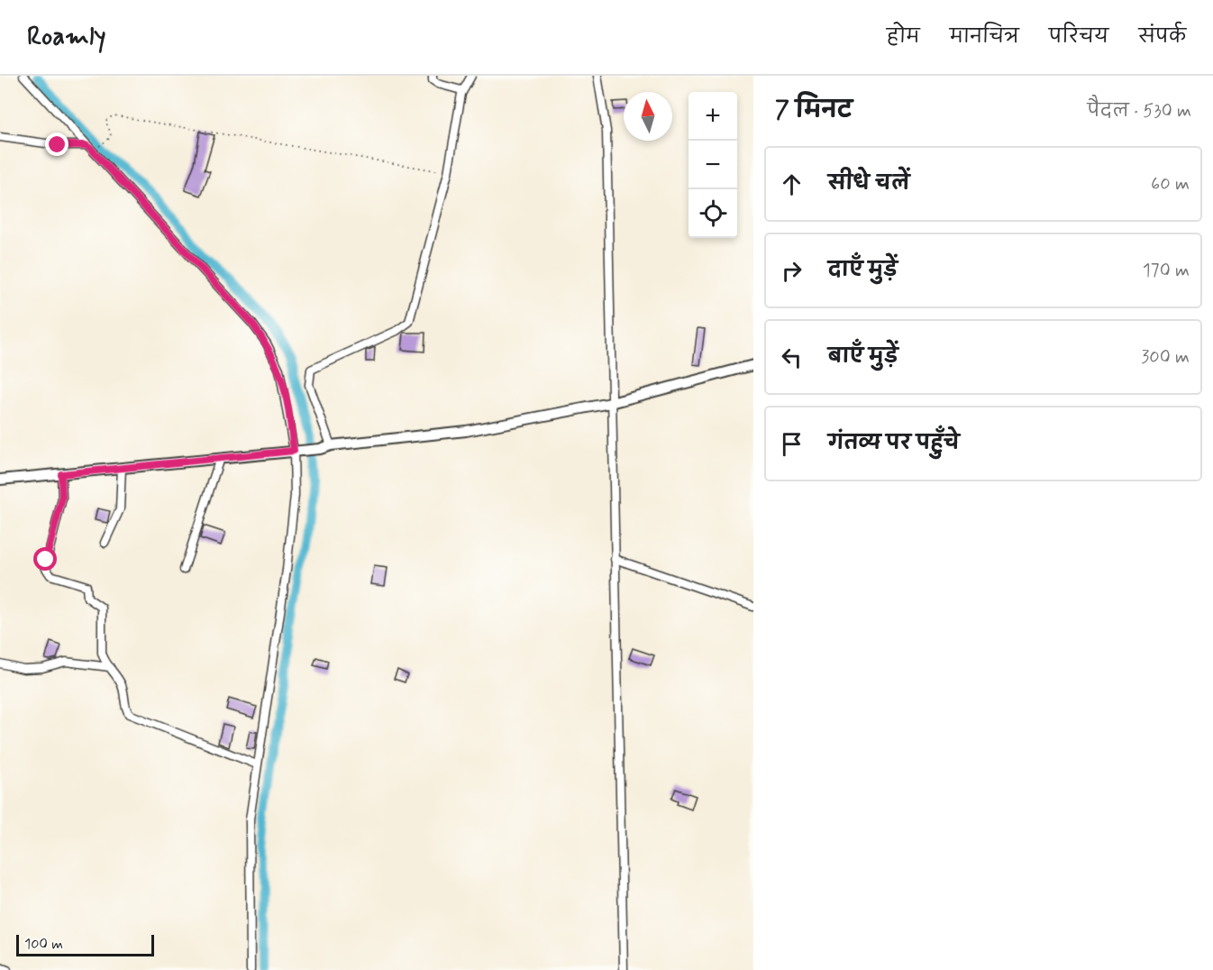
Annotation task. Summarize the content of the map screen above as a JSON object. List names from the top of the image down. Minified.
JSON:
{"scale_bar":"100 m","north":"top","page":{"header":"Roamly","nav":["होम","मानचित्र","परिचय","संपर्क"],"heading":["7 मिनट","पैदल · 530 m"],"map_buttons":["+","−"],"list":[["सीधे चलें","60 m"],["दाएँ मुड़ें","170 m"],["बाएँ मुड़ें","300 m"],"गंतव्य पर पहुँचे"],"scale":"100 m"}}
